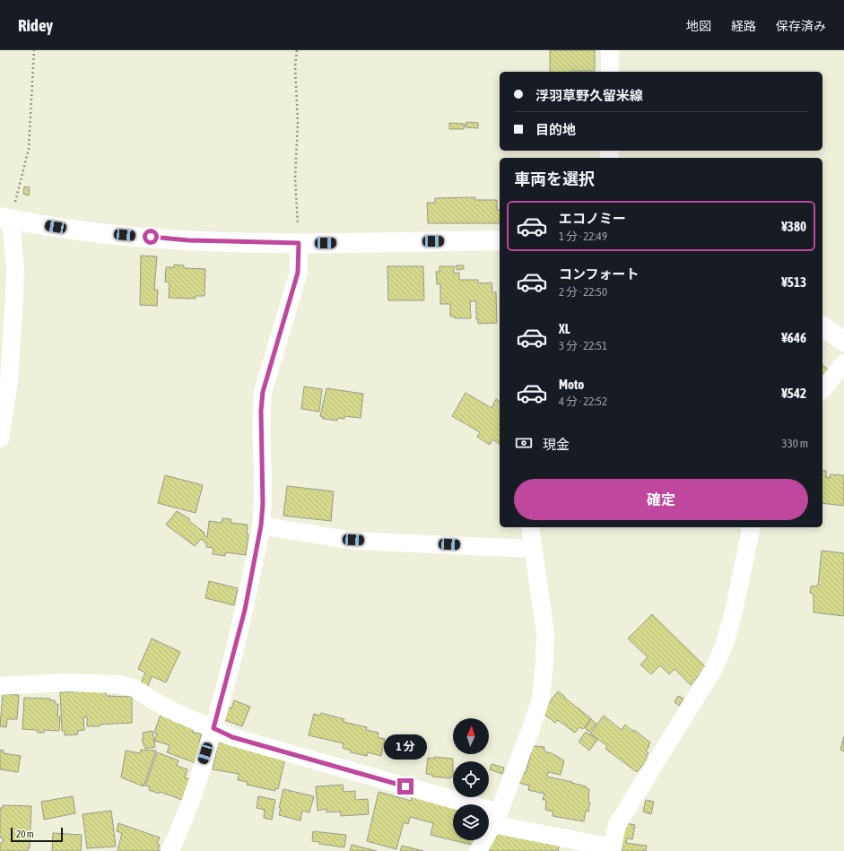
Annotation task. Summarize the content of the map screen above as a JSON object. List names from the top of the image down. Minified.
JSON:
{"scale_bar":"20 m","north":"top","page":{"header":"Ridey","nav":["地図","経路","保存済み"],"banner":["浮羽草野久留米線","目的地"],"heading":"車両を選択","list":[{"name":"エコノミー","note":"1 分 · 22:49","value":"¥380"},{"name":"コンフォート","note":"2 分 · 22:50","value":"¥513"},{"name":"XL","note":"3 分 · 22:51","value":"¥646"},{"name":"Moto","note":"4 分 · 22:52","value":"¥542"}],"pay":["現金","330 m"],"buttons":"確定","bubble":"1 分","scale":"20 m"}}
